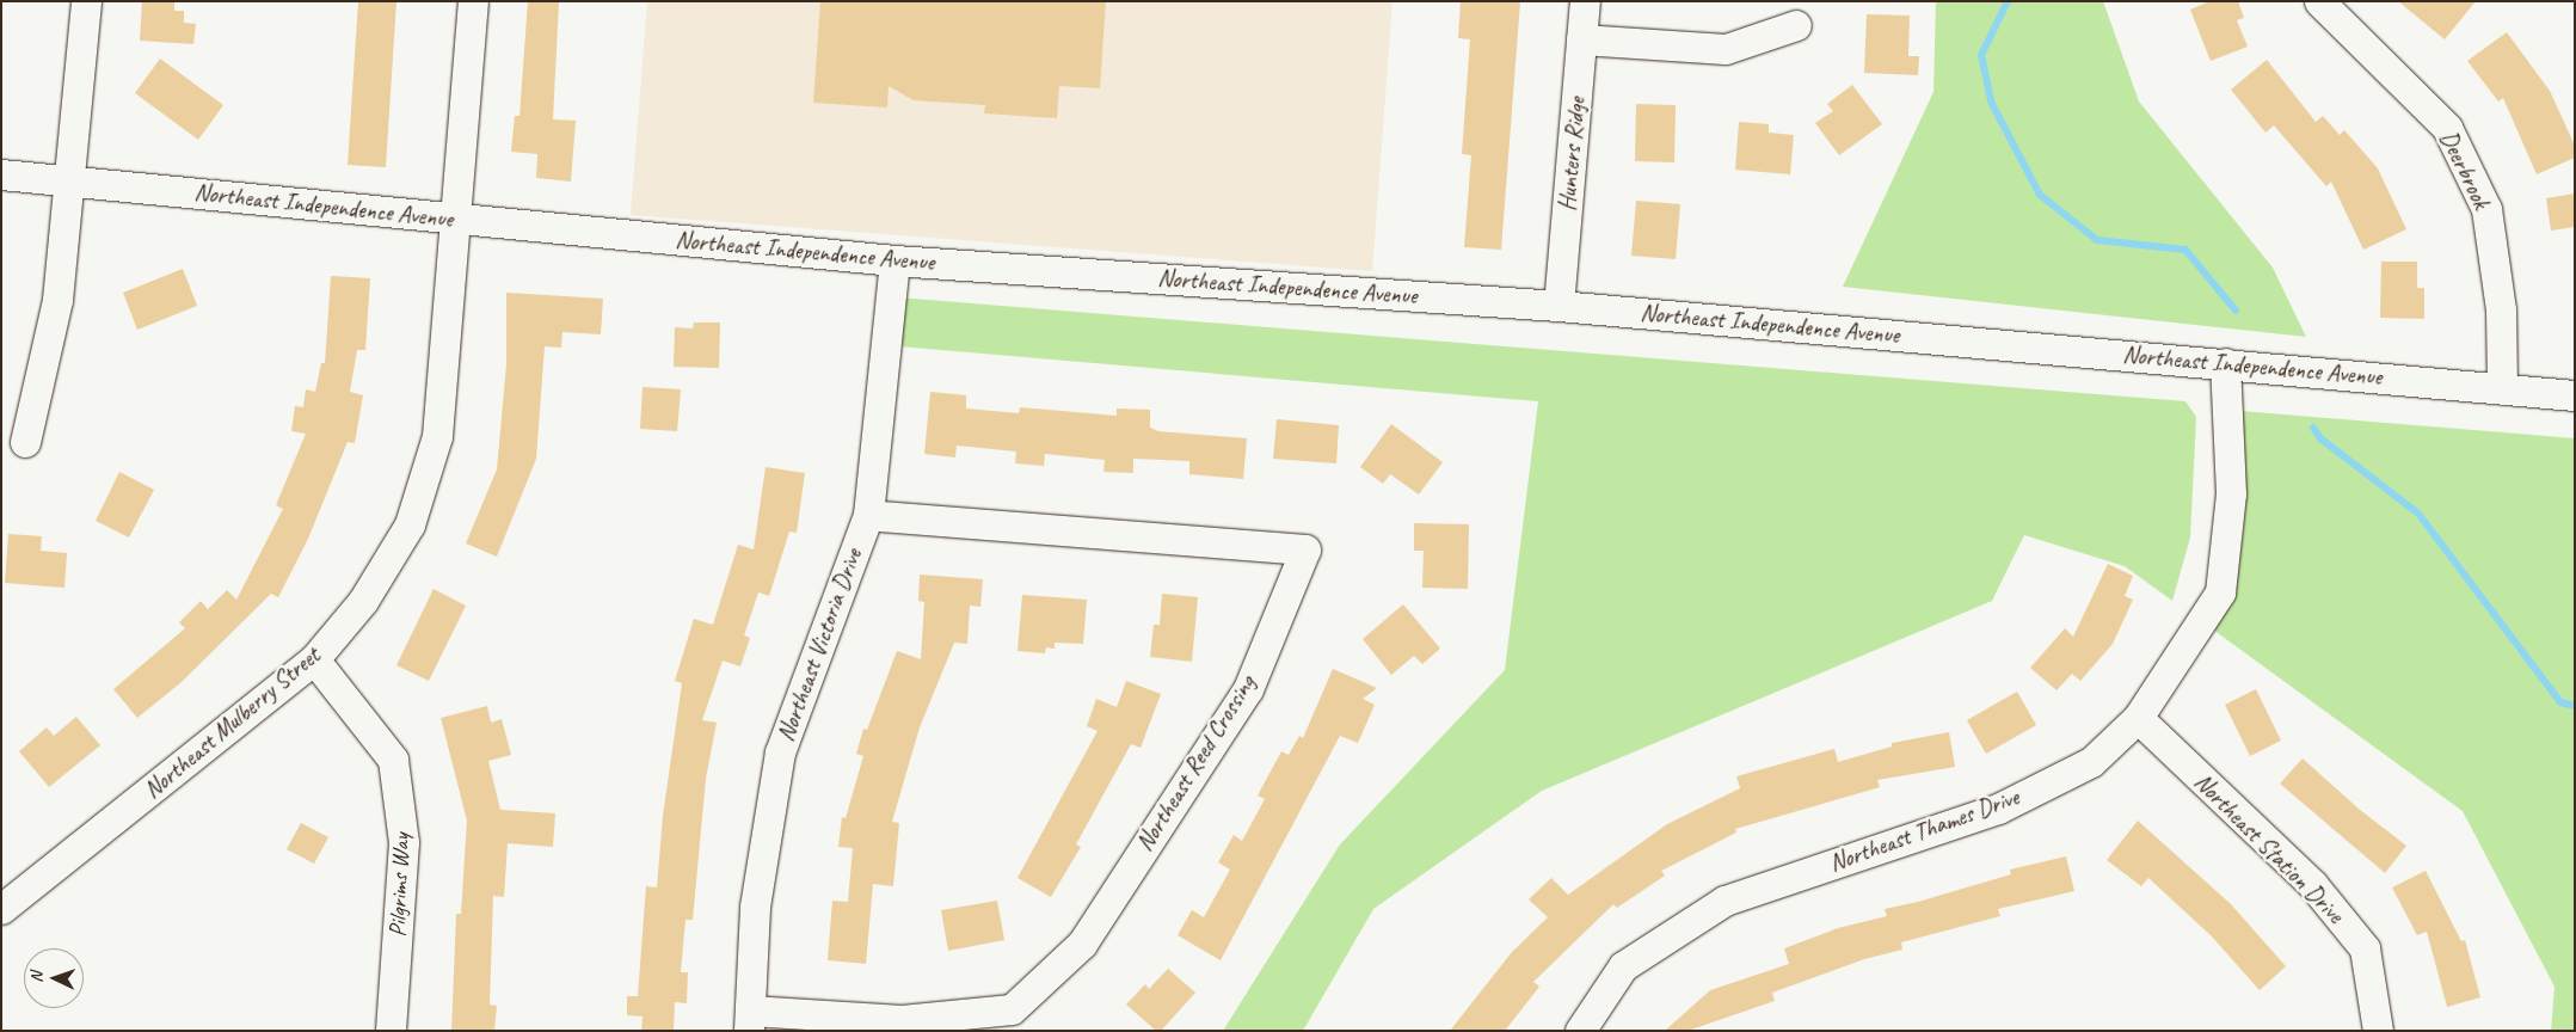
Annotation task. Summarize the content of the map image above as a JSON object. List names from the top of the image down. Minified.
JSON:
{"streets":{"street":["Hunters Ridge","Deerbrook","Northeast Independence Avenue","Northeast Victoria Drive","Northeast Mulberry Street","Northeast Reed Crossing","Northeast Thames Drive","Northeast Station Drive","Pilgrims Way"]},"crossings":[["Hunters Ridge","Northeast Independence Avenue"],["Deerbrook","Northeast Independence Avenue"],["Northeast Independence Avenue","Northeast Victoria Drive"],["Northeast Independence Avenue","Northeast Mulberry Street"],["Northeast Independence Avenue","Northeast Thames Drive"],["Northeast Victoria Drive","Northeast Reed Crossing"],["Northeast Mulberry Street","Pilgrims Way"],["Northeast Thames Drive","Northeast Station Drive"]],"north":"left"}
